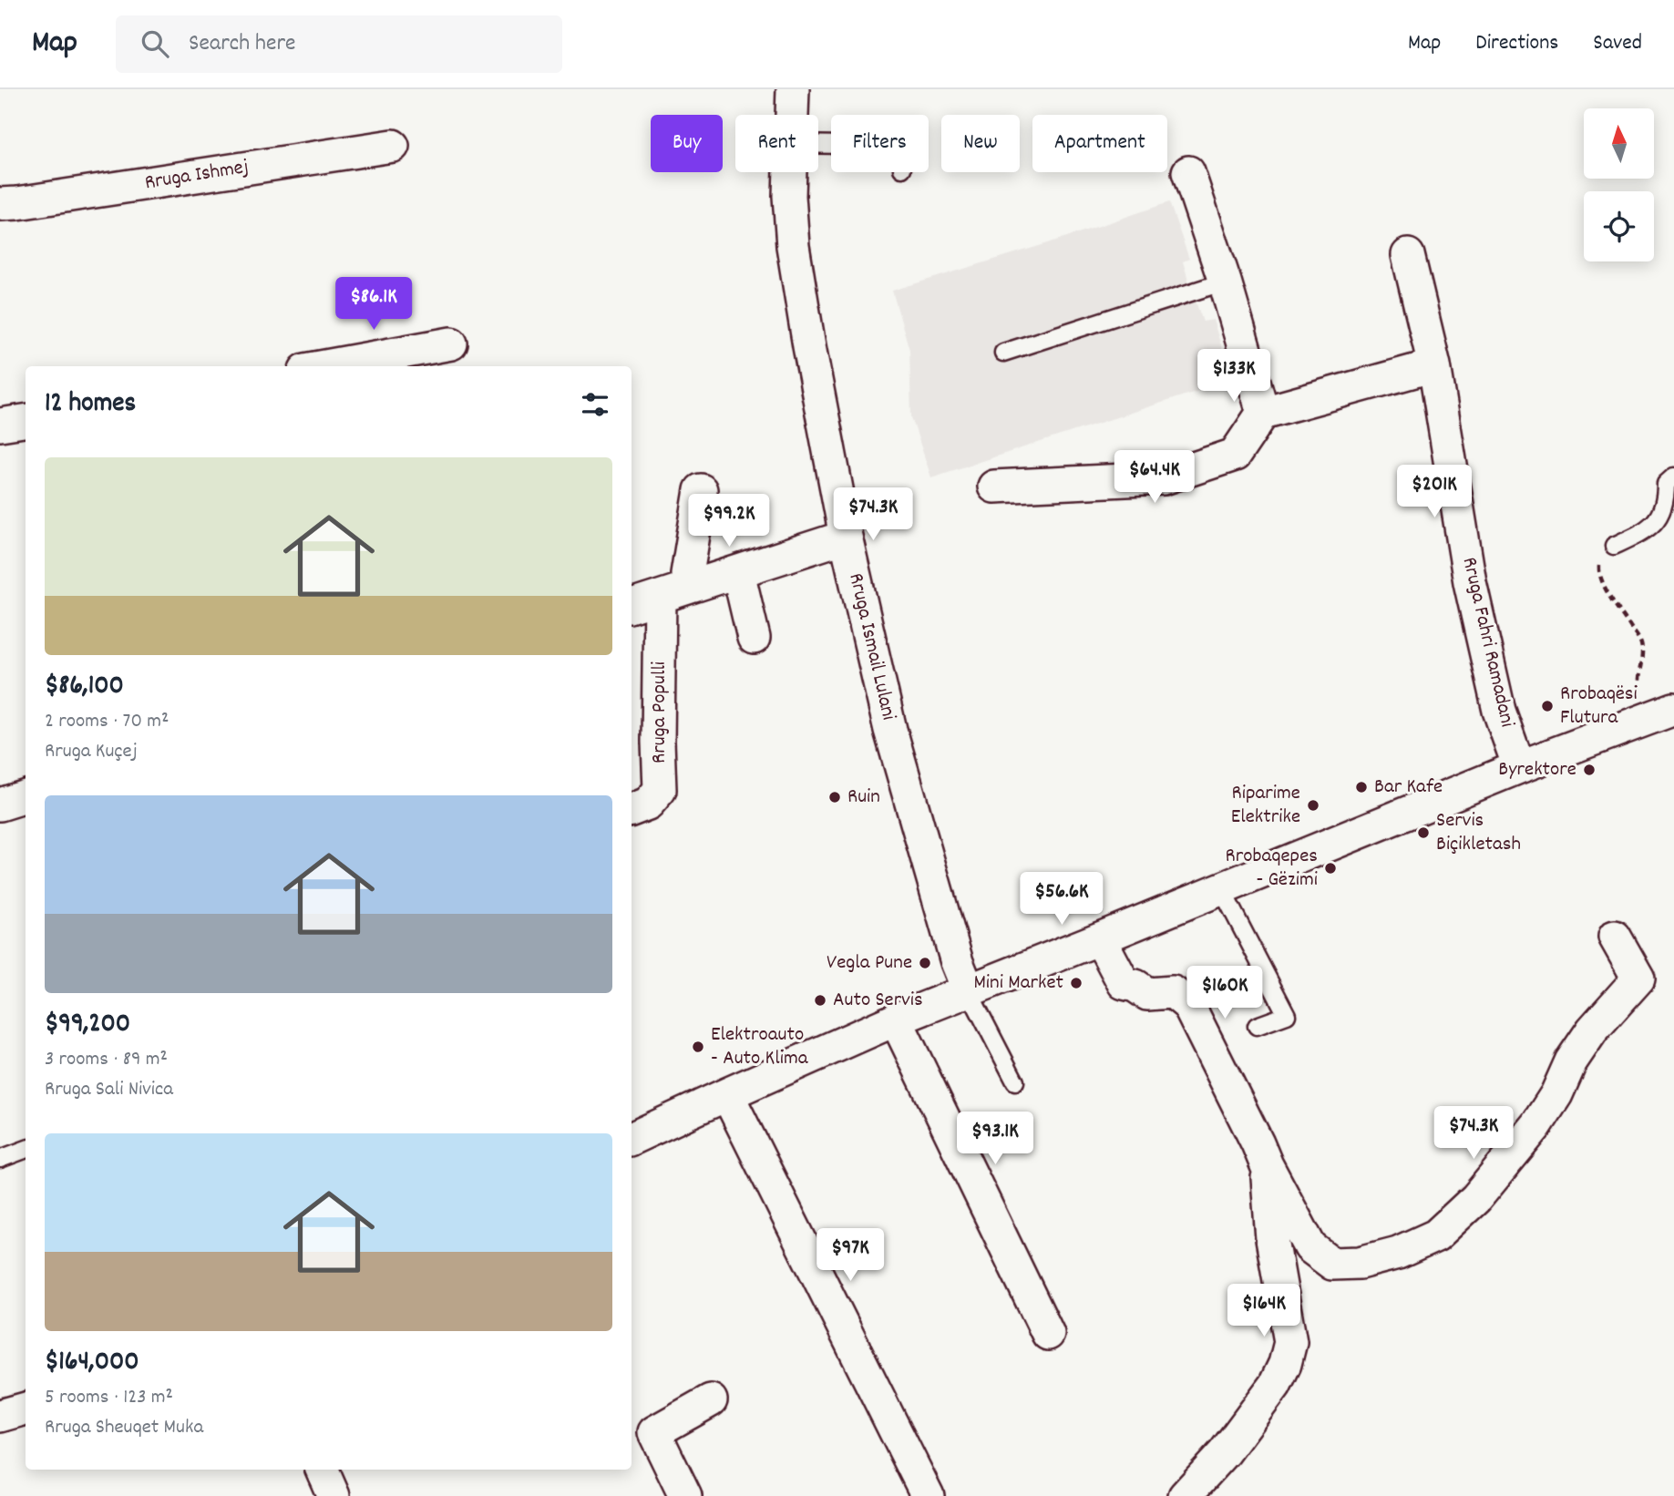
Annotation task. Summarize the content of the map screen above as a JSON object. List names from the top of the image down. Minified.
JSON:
{"streets":{"street":["Rruga Ishmej","Rruga Fahri Ramadani","Rruga Ismail Lulani","Rruga Populli"]},"places":["Rrobaqësi Flutura","Byrektore","Bar Kafe","Ruin","Riparime Elektrike","Servis Biçikletash","Rrobaqepes - Gëzimi","Vegla Pune","Mini Market","Auto Servis","Elektroauto - Auto Klima"],"north":"top","page":{"header":"Map","search":"Search here","nav":["Map","Directions","Saved"],"chip":["Buy","Rent","Filters","New","Apartment"],"price":["$86.1K","$133K","$64.4K","$201K","$74.3K","$99.2K","$56.6K","$160K","$74.3K","$93.1K","$97K","$164K"],"heading":"12 homes","list":[{"name":"$86,100","note":"2 rooms · 70 m² · Rruga Kuçej"},{"name":"$99,200","note":"3 rooms · 89 m² · Rruga Sali Nivica"},{"name":"$164,000","note":"5 rooms · 123 m² · Rruga Sheuqet Muka"}]}}
